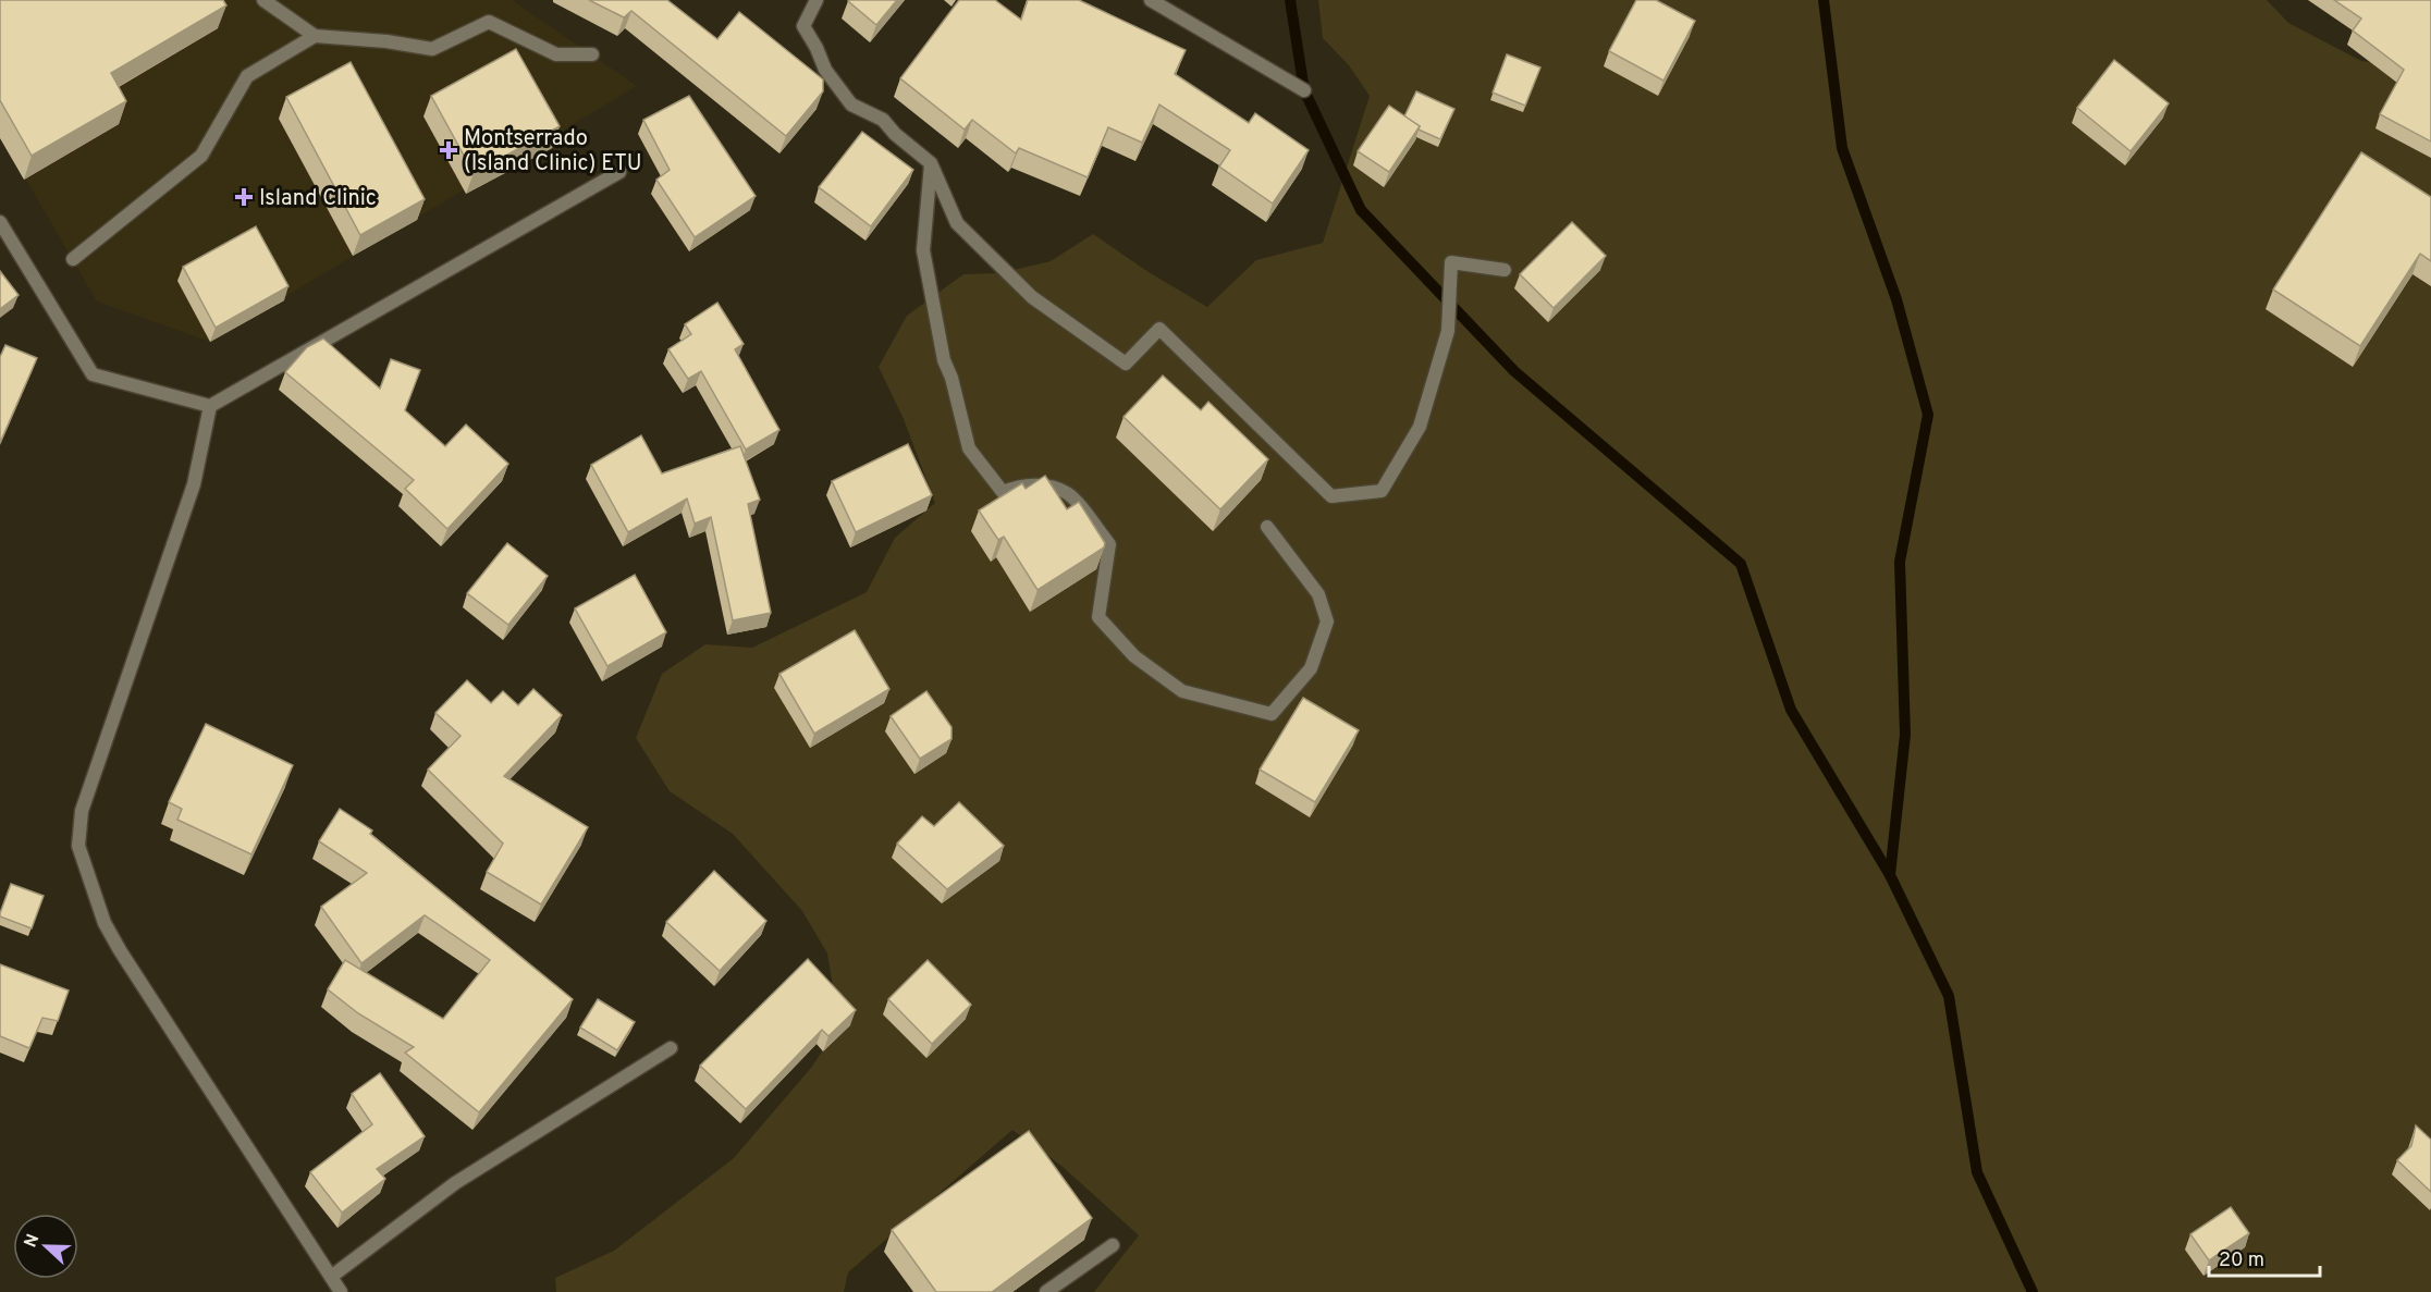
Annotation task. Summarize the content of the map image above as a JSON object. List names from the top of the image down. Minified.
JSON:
{"places":{"health":["Montserrado (Island Clinic) ETU","Island Clinic"]},"scale_bar":"20 m","north":"left"}
